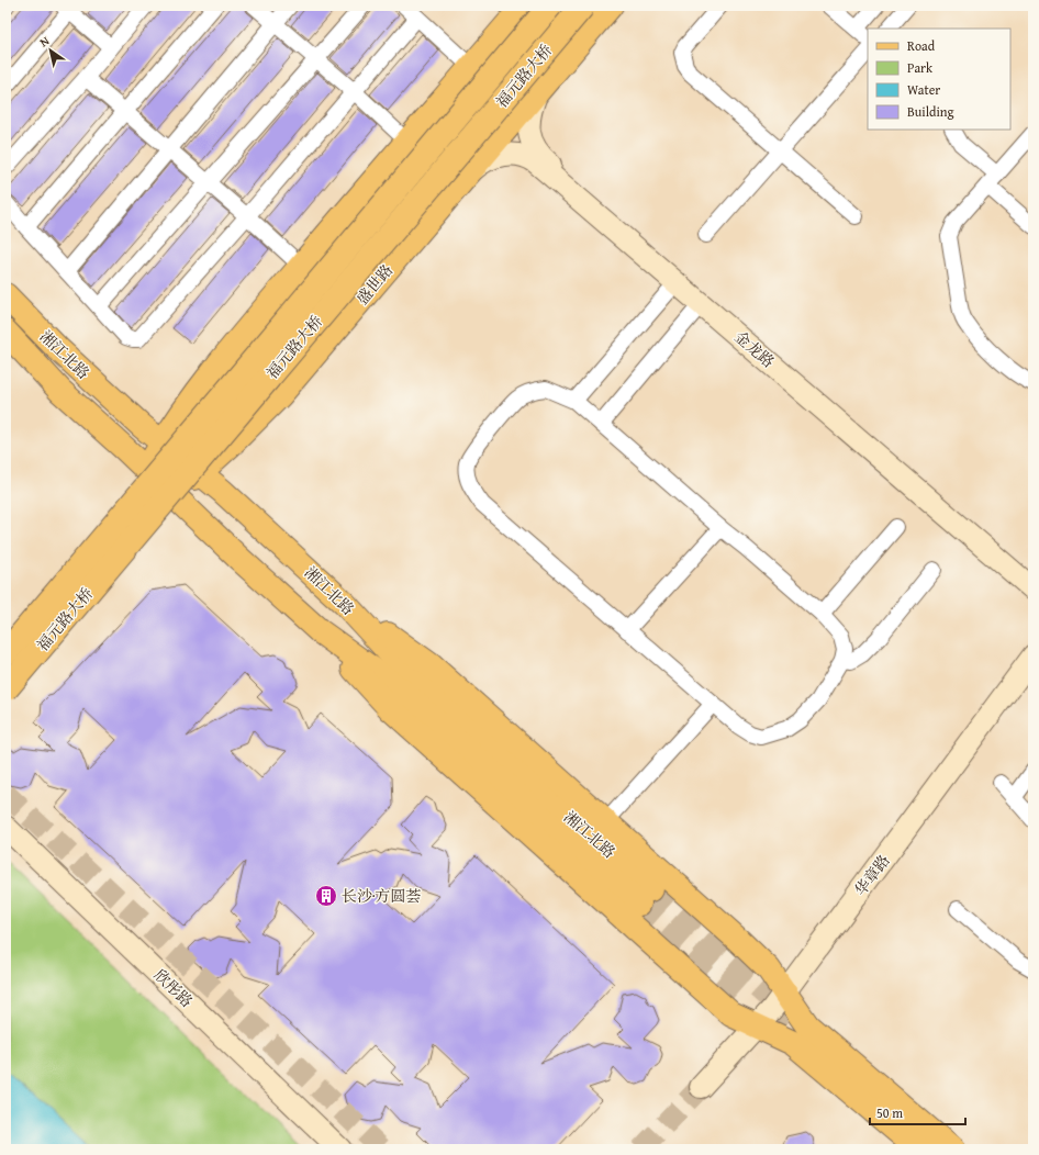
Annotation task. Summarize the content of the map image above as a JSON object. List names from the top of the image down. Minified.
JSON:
{"streets":{"main road":["福元路大桥","盛世路","金龙路","湘江北路","华章路","欣彤路"]},"crossings":[["盛世路","金龙路"],["盛世路","湘江北路"]],"places":{"building":["长沙·方圆荟"]},"legend":["Road","Park","Water","Building"],"scale_bar":"50 m","north":"top left"}
